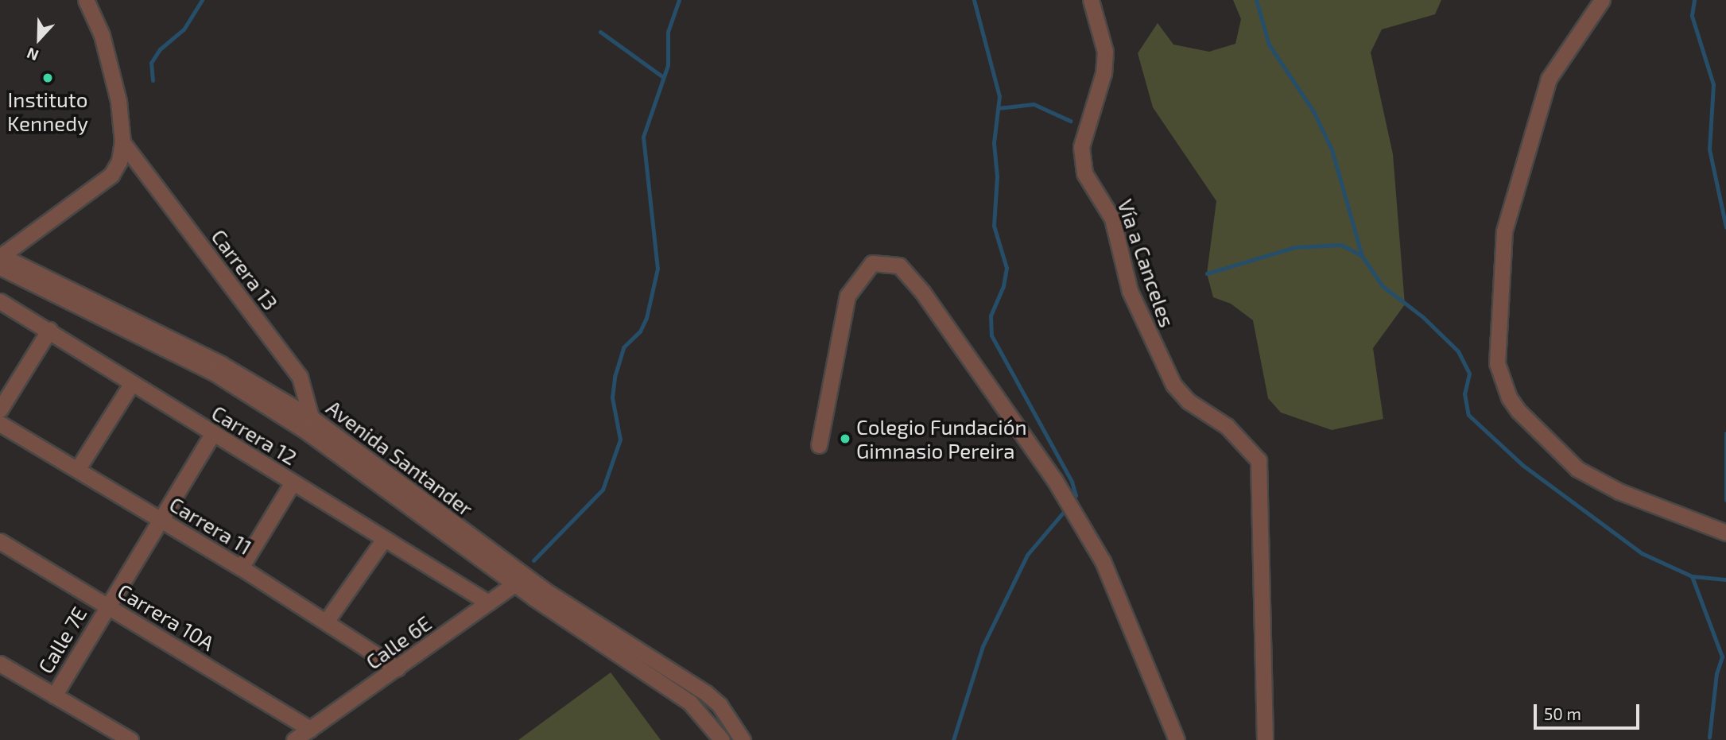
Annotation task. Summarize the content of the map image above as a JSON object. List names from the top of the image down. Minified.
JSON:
{"streets":{"street":["Vía a Canceles","Carrera 13","Carrera 12","Avenida Santander","Carrera 11","Carrera 10A","Calle 7E","Calle 6E"]},"crossings":[["Carrera 13","Avenida Santander"],["Carrera 12","Calle 7E"],["Carrera 12","Calle 6E"],["Avenida Santander","Calle 6E"],["Carrera 11","Calle 7E"],["Carrera 11","Calle 6E"],["Carrera 10A","Calle 7E"],["Carrera 10A","Calle 6E"]],"places":["Instituto Kennedy","Colegio Fundación Gimnasio Pereira"],"scale_bar":"50 m","north":"bottom"}
